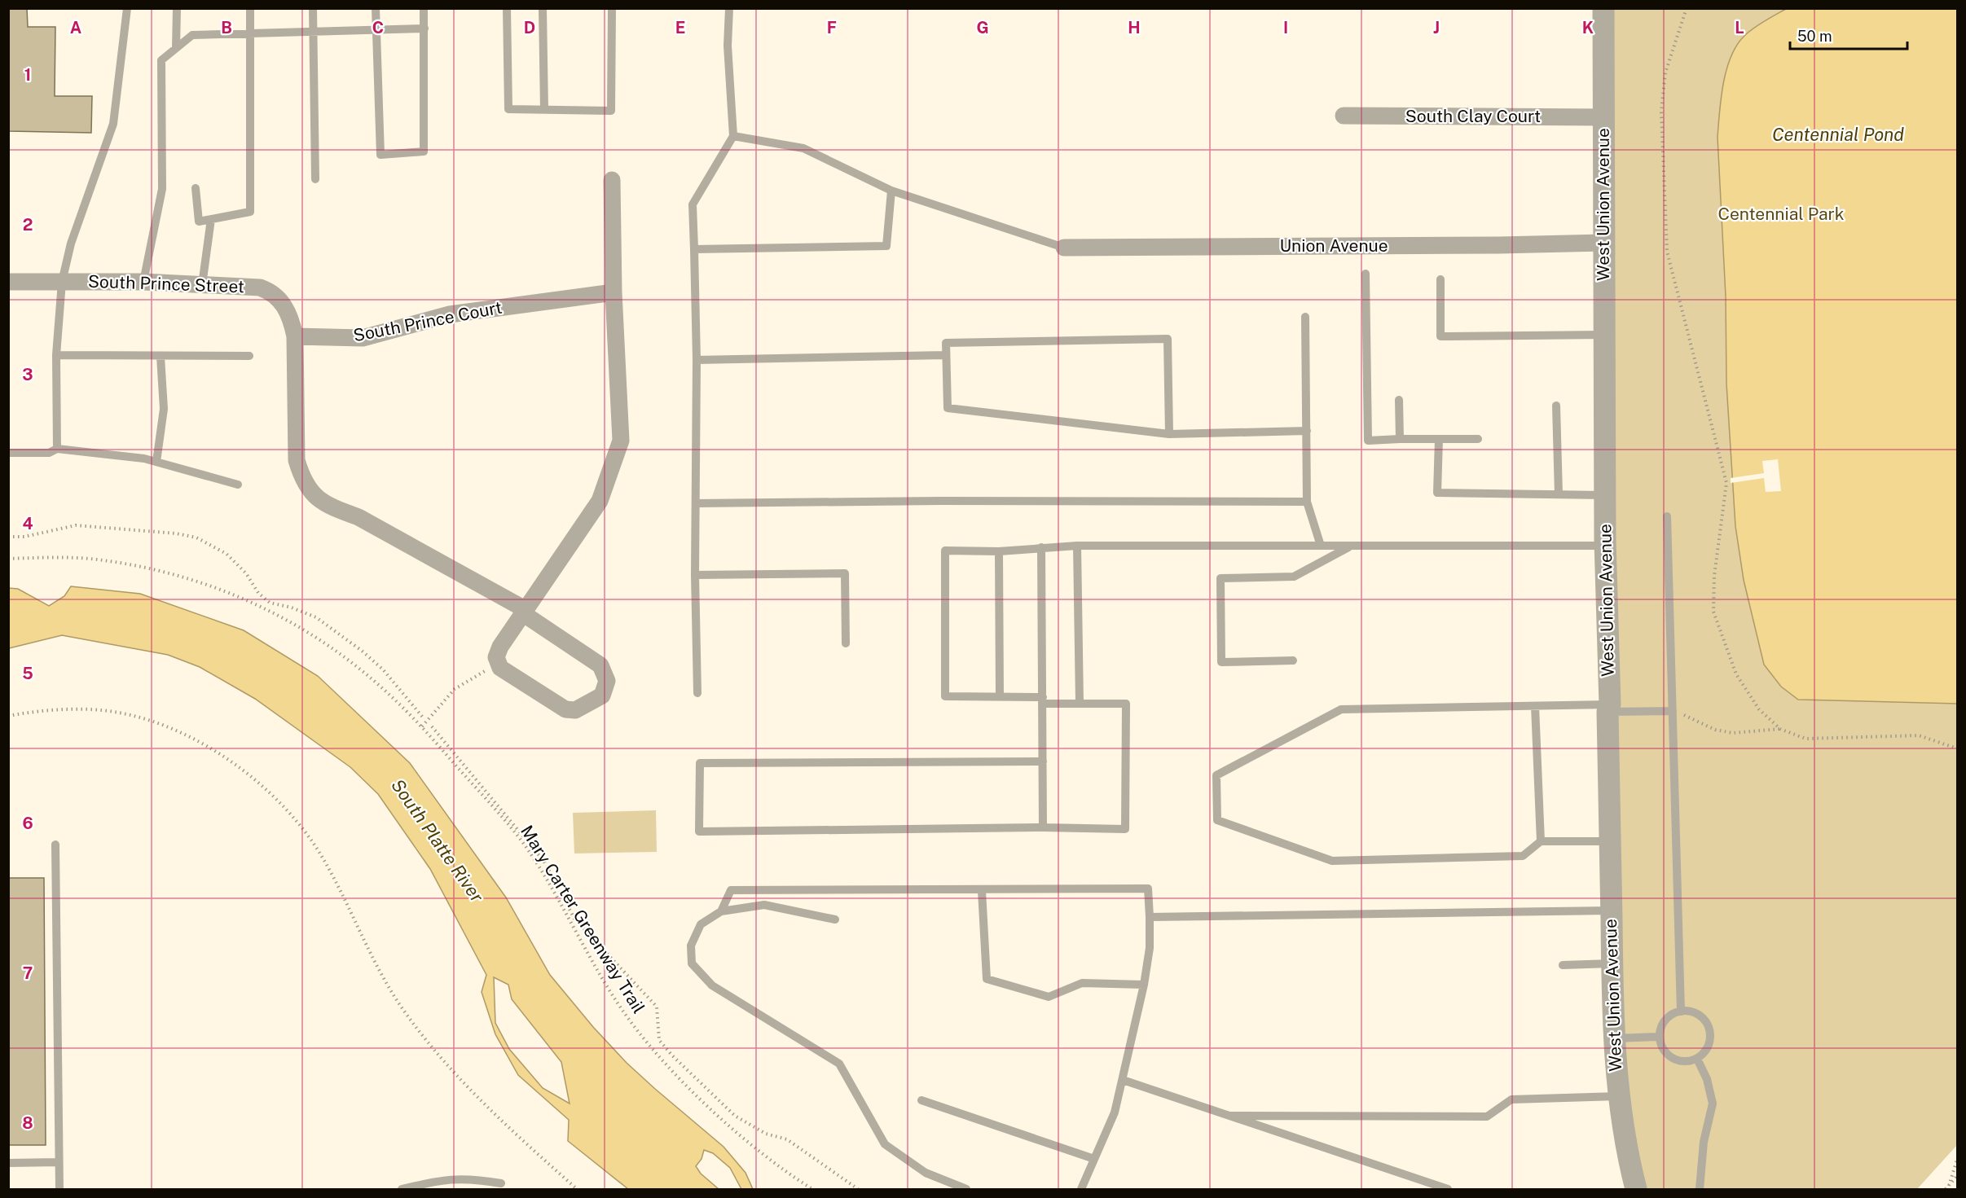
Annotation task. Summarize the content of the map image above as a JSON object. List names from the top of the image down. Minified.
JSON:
{"streets":{"street":["South Clay Court","West Union Avenue","Union Avenue","South Prince Street","South Prince Court"],"path":["Mary Carter Greenway Trail"]},"crossings":[["South Clay Court","West Union Avenue"],["West Union Avenue","Union Avenue"],["South Prince Street","South Prince Court"]],"water":["Centennial Pond","South Platte River"],"parks":["Centennial Park"],"scale_bar":"50 m","grid":{"columns":["A","B","C","D","E","F","G","H","I","J","K","L"],"rows":["1","2","3","4","5","6","7","8"]}}
